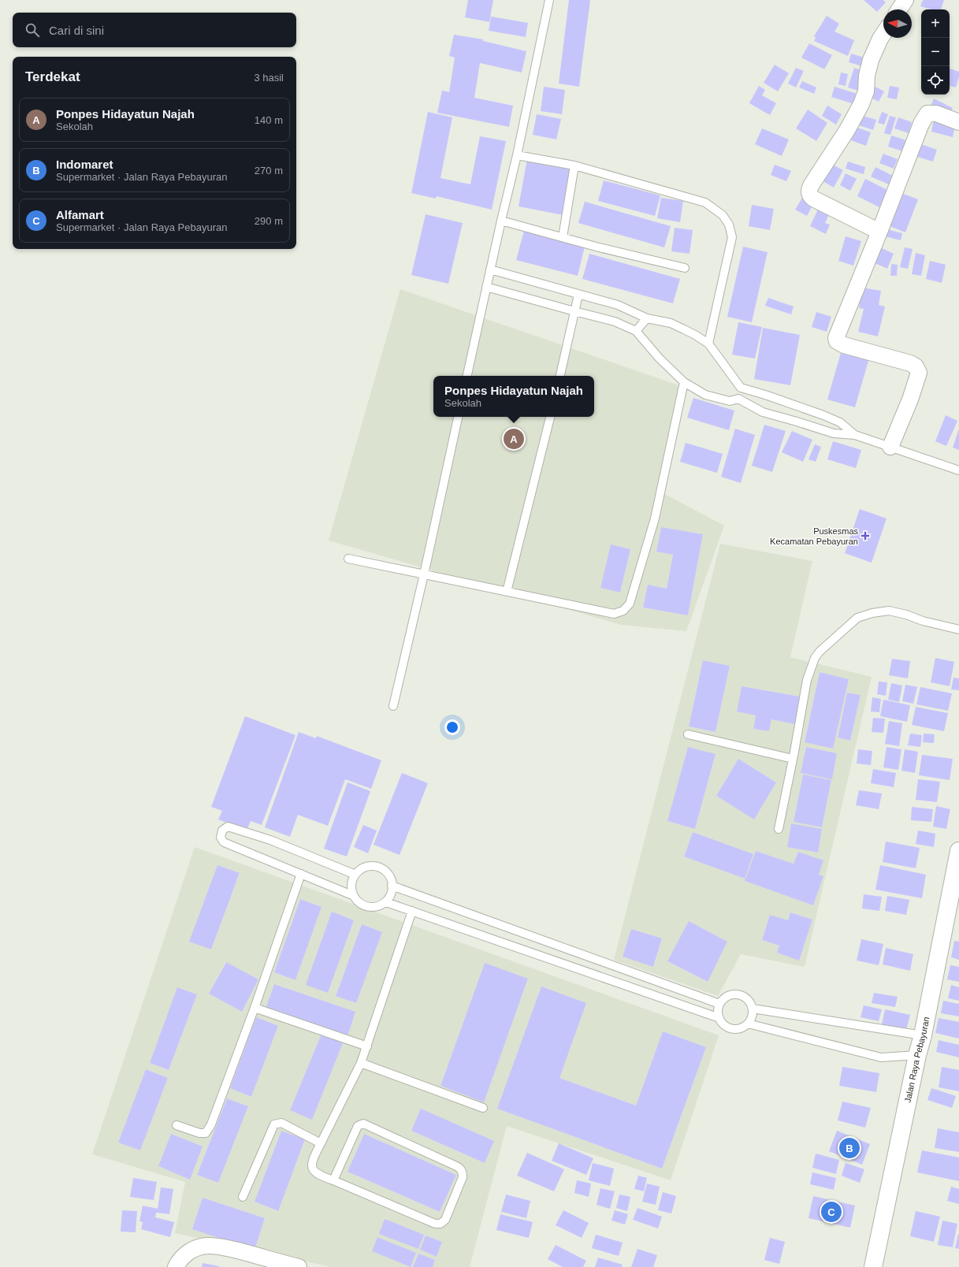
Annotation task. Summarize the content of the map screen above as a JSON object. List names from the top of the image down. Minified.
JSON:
{"streets":{"main road":["Jalan Raya Pebayuran"]},"places":{"health":["Puskesmas Kecamatan Pebayuran"]},"north":"left","page":{"map_buttons":["+","−"],"search":"Cari di sini","heading":["Terdekat","3 hasil"],"list":[{"mark":"A","name":"Ponpes Hidayatun Najah","note":"Sekolah","value":"140 m"},{"mark":"B","name":"Indomaret","note":"Supermarket · Jalan Raya Pebayuran","value":"270 m"},{"mark":"C","name":"Alfamart","note":"Supermarket · Jalan Raya Pebayuran","value":"290 m"}],"popup":["Ponpes Hidayatun Najah","Sekolah"],"pins":["A","B","C"]}}
